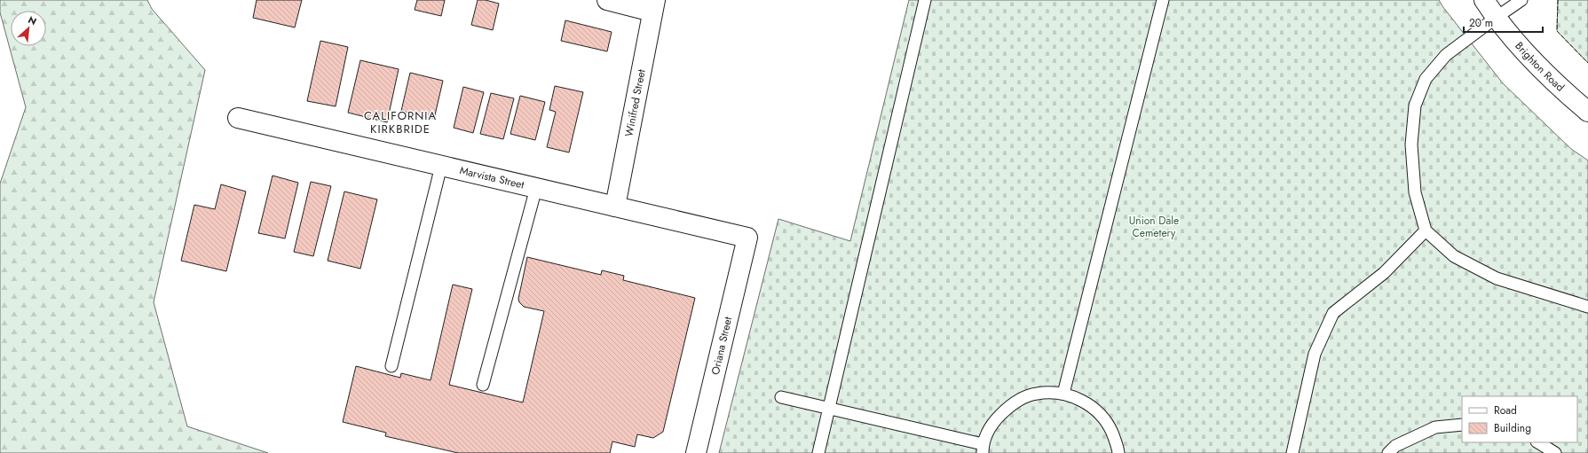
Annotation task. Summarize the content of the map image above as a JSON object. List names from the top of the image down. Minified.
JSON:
{"streets":{"street":["Brighton Road","Winifred Street","Marvista Street","Oriana Street"]},"crossings":[["Winifred Street","Marvista Street"],["Marvista Street","Oriana Street"]],"districts":["CALIFORNIA KIRKBRIDE"],"parks":["Union Dale Cemetery"],"legend":["Road","Building"],"scale_bar":"20 m","north":"top right"}
